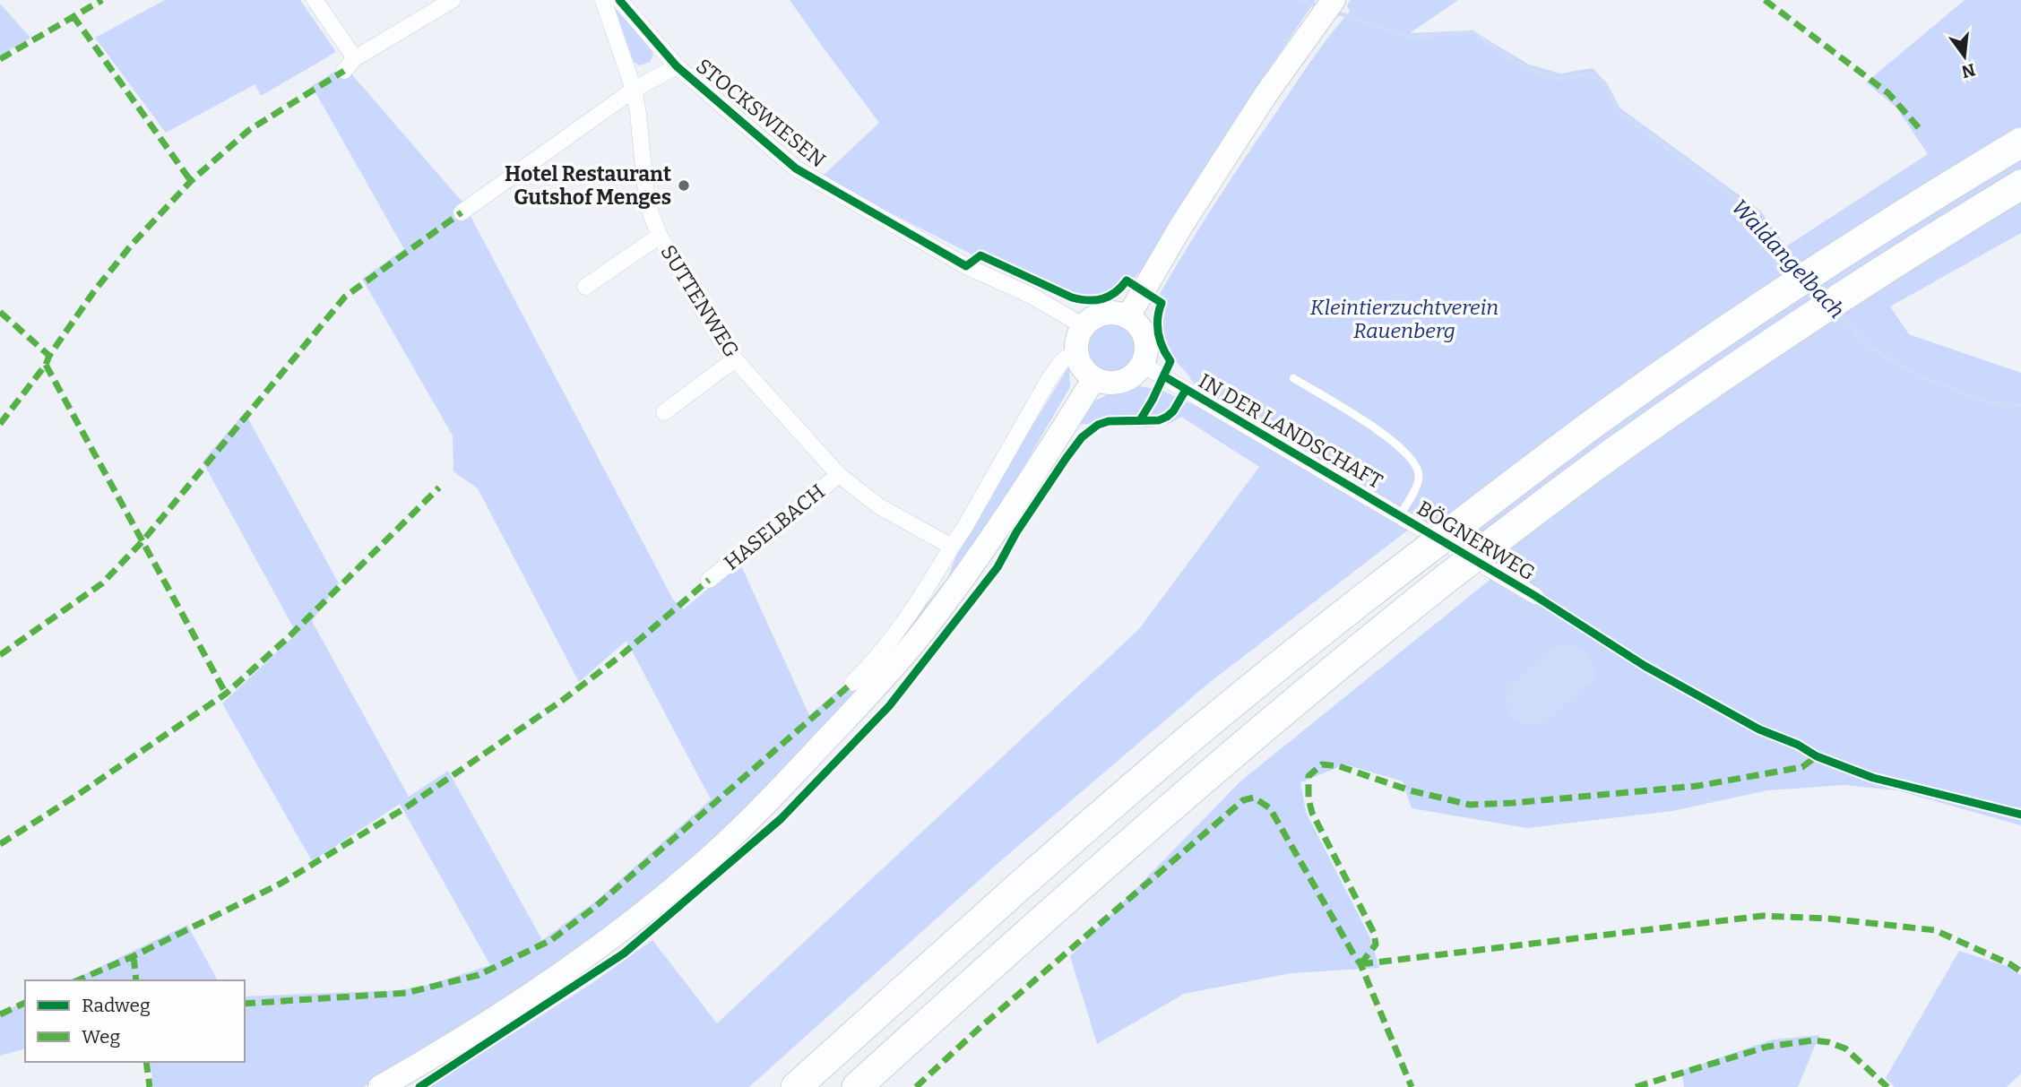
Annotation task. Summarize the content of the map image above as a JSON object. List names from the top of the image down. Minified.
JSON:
{"streets":{"street":["STOCKSWIESEN","SUTTENWEG","IN DER LANDSCHAFT","HASELBACH","BÖGNERWEG"]},"crossings":[["STOCKSWIESEN","IN DER LANDSCHAFT"],["SUTTENWEG","HASELBACH"],["IN DER LANDSCHAFT","BÖGNERWEG"]],"water":["Waldangelbach"],"parks":["Kleintierzuchtverein Rauenberg"],"places":["Hotel Restaurant Gutshof Menges"],"legend":["Radweg","Weg"],"north":"bottom"}
